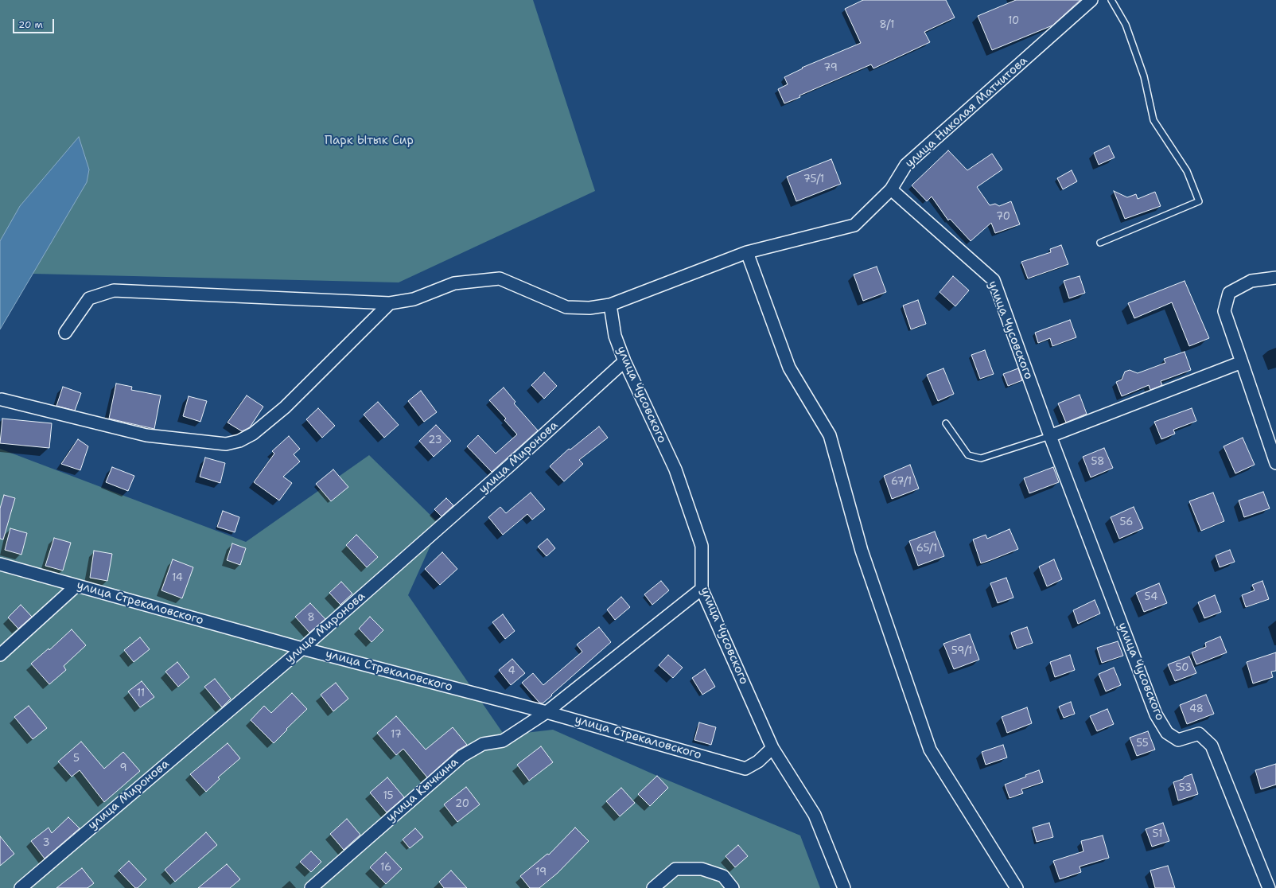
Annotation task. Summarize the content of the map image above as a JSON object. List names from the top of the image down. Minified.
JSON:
{"streets":{"street":["улица Николая Матчитова","улица Чусовского","улица Миронова","улица Стрекаловского","улица Кычкина"]},"crossings":[["улица Николая Матчитова","улица Чусовского"],["улица Чусовского","улица Миронова"],["улица Чусовского","улица Стрекаловского"],["улица Чусовского","улица Кычкина"],["улица Миронова","улица Стрекаловского"],["улица Стрекаловского","улица Кычкина"]],"parks":["Парк Ытык Сир"],"house_numbers":["10","8/1","79","75/1","70","23","58","67/1","56","65/1","14","54","8","59/1","50","4","11","48","17","55","5","9","53","15","20","51","3","16","19"],"scale_bar":"20 m"}
